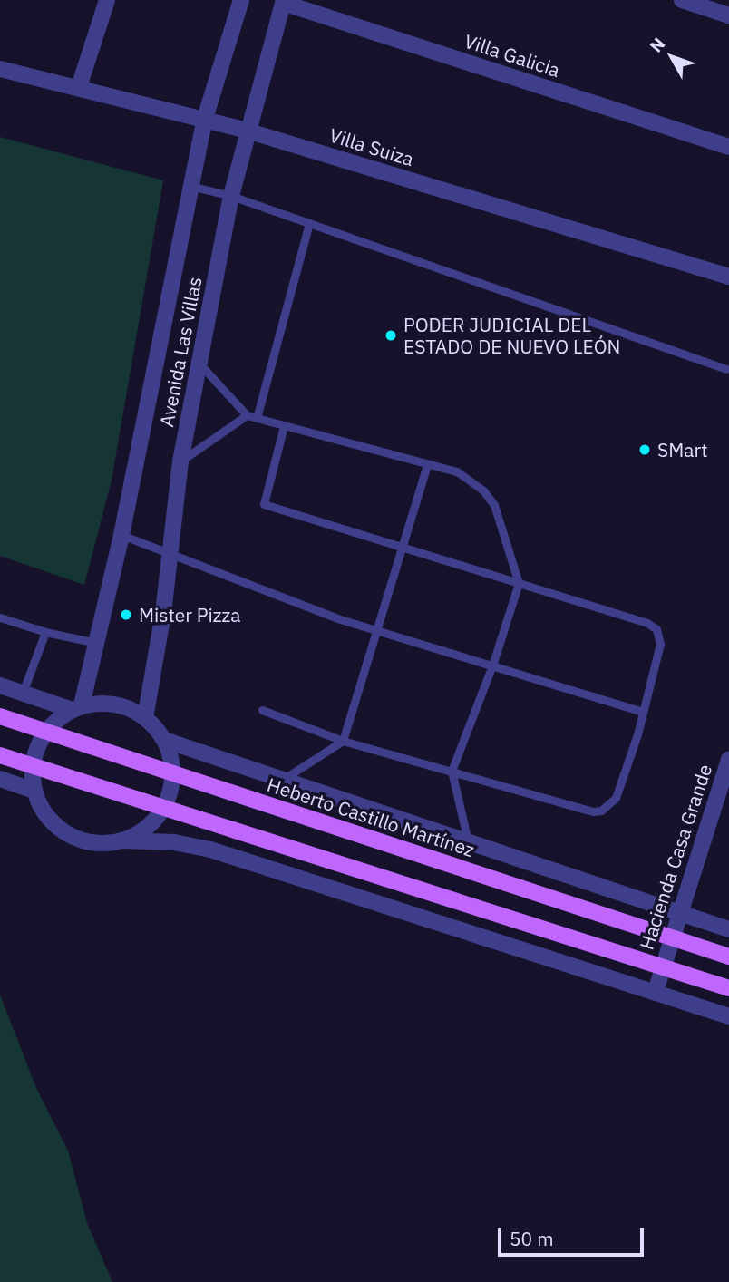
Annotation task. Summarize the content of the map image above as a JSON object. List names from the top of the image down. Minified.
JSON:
{"streets":{"main road":["Heberto Castillo Martínez"],"street":["Villa Galicia","Villa Suiza","Avenida Las Villas","Hacienda Casa Grande"]},"crossings":[["Villa Galicia","Avenida Las Villas"],["Villa Suiza","Avenida Las Villas"],["Heberto Castillo Martínez","Hacienda Casa Grande"]],"places":["PODER JUDICIAL DEL ESTADO DE NUEVO LEÓN","SMart","Mister Pizza"],"scale_bar":"50 m","north":"top left"}
